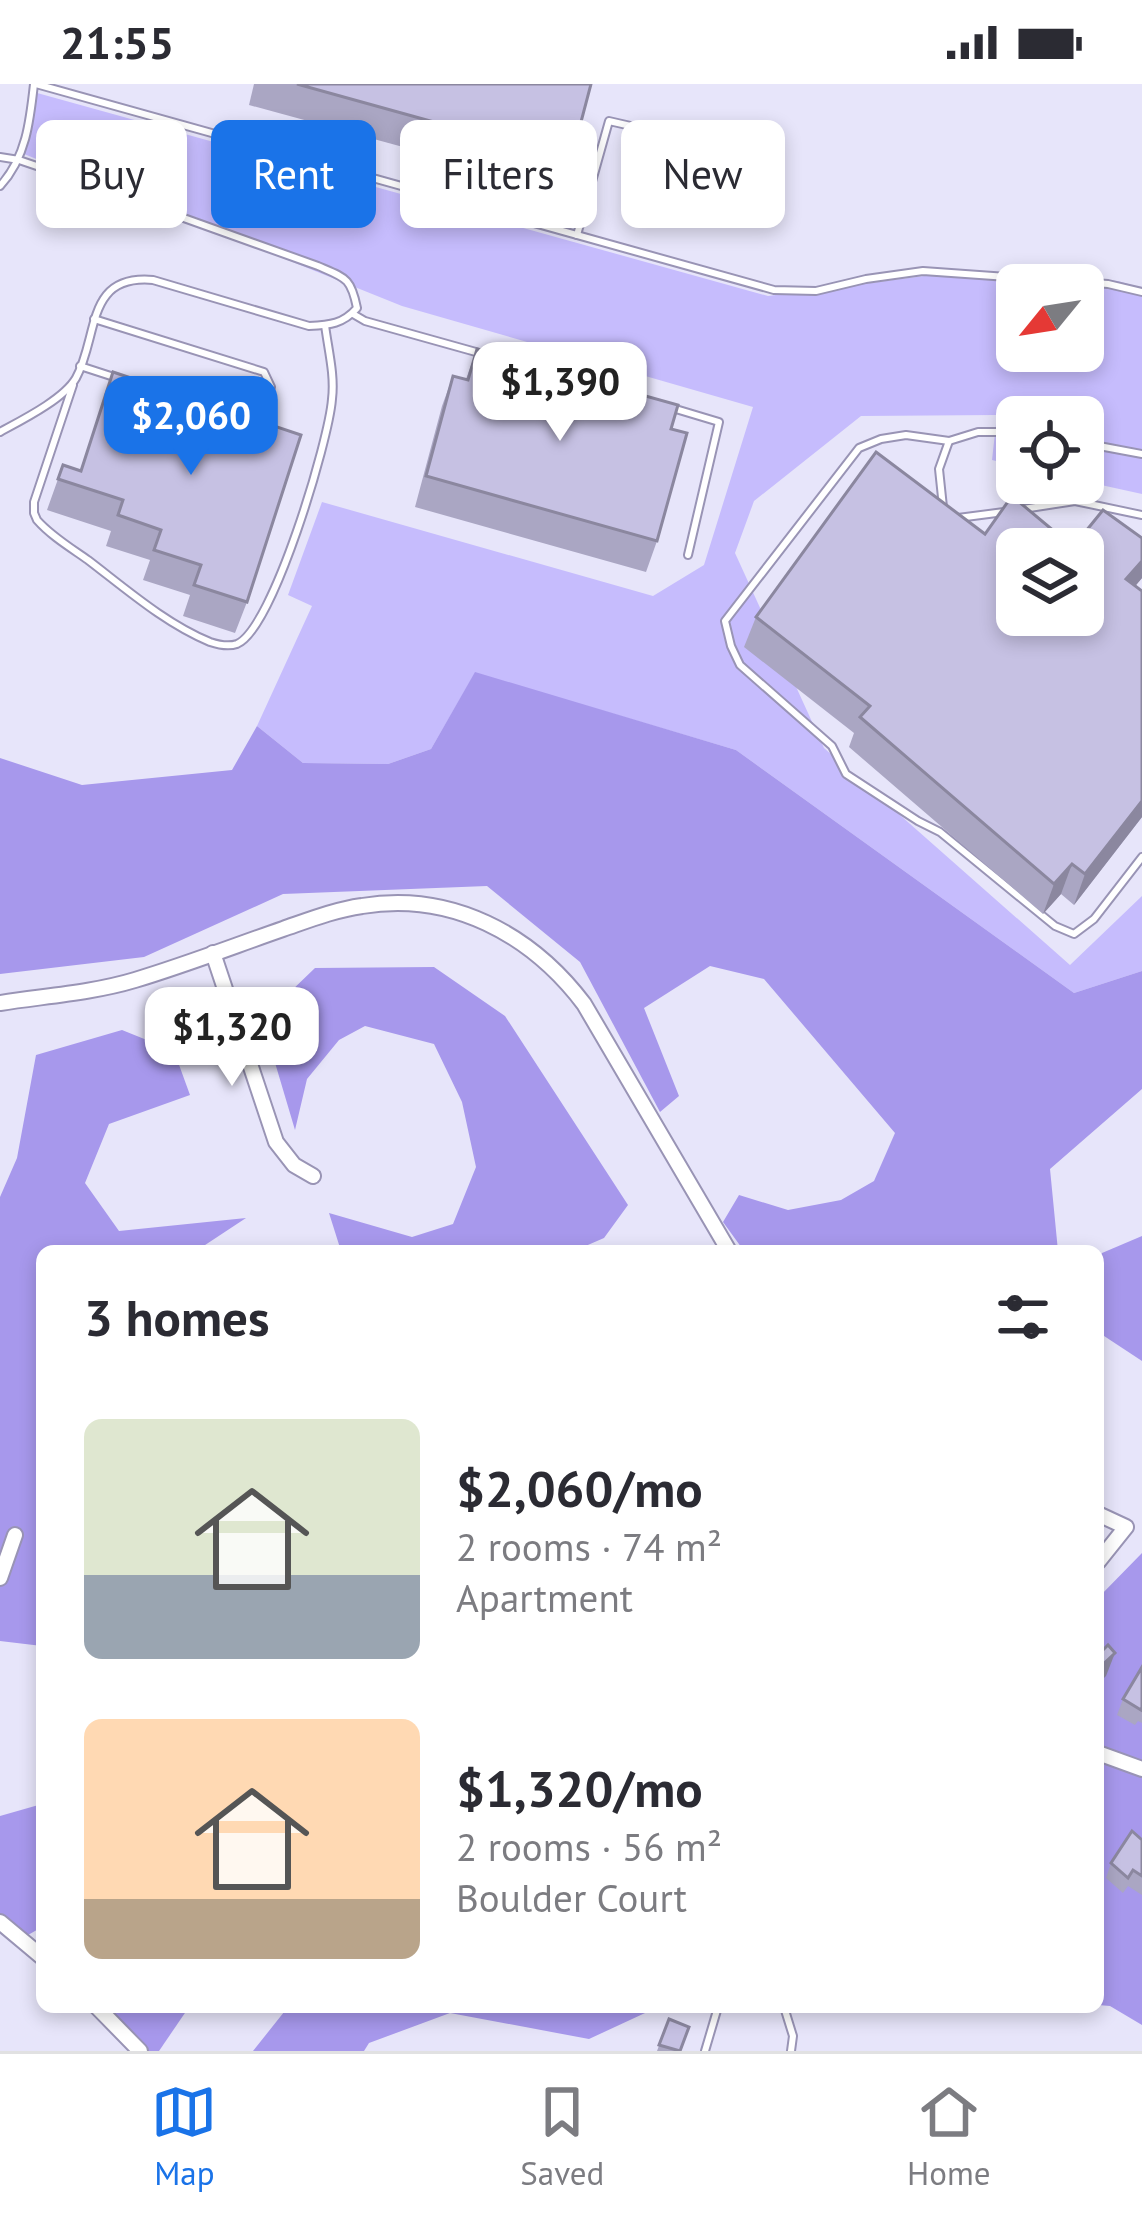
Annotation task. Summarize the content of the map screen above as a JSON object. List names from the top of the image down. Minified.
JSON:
{"north":"bottom left","page":{"status":"21:55","chip":["Buy","Rent","Filters","New"],"price":["$1,390","$2,060","$1,320"],"heading":"3 homes","list":[{"name":"$2,060/mo","note":"2 rooms · 74 m² · Apartment"},{"name":"$1,320/mo","note":"2 rooms · 56 m² · Boulder Court"}],"tabs":["Map","Saved","Home"]}}
